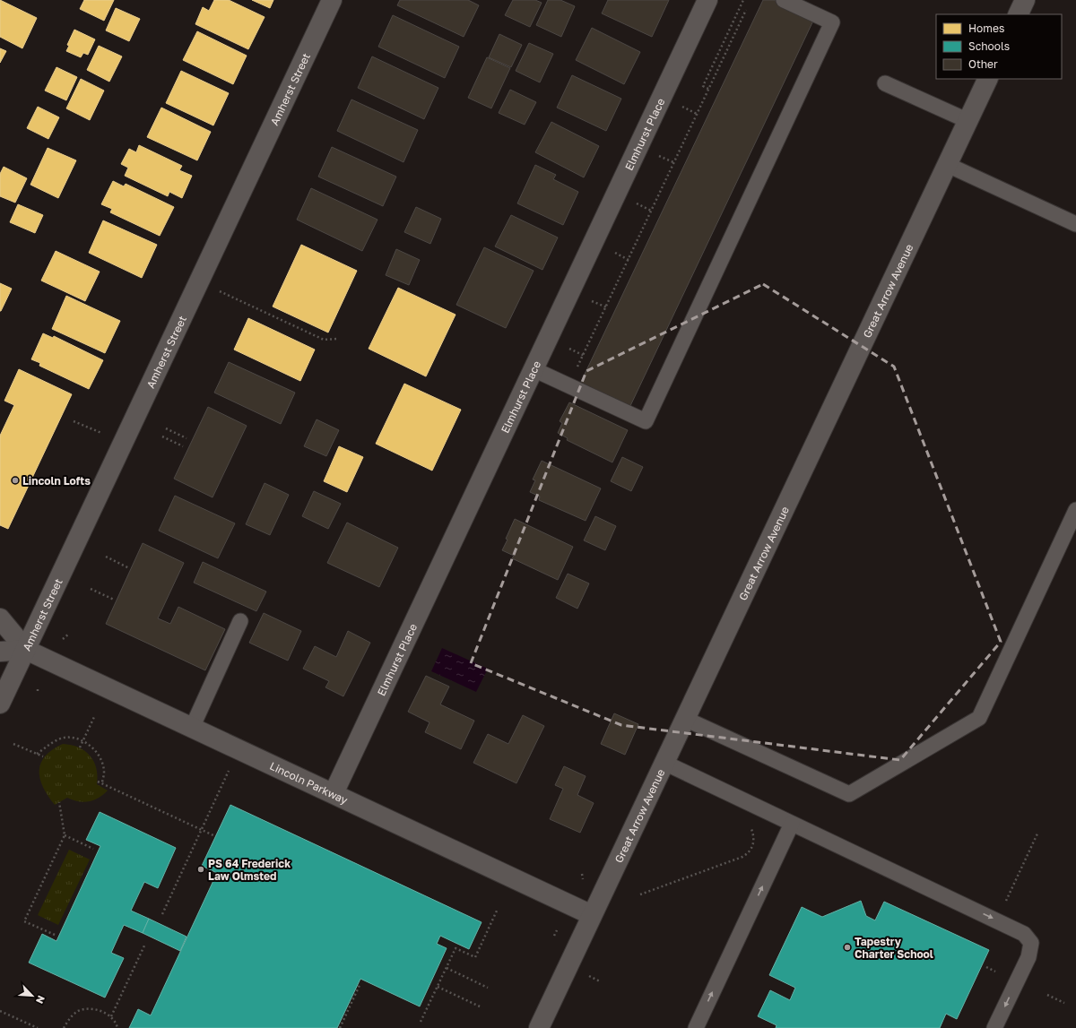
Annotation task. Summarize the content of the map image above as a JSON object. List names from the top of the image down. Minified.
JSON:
{"streets":{"street":["Amherst Street","Elmhurst Place","Great Arrow Avenue","Lincoln Parkway"]},"crossings":[["Amherst Street","Lincoln Parkway"],["Elmhurst Place","Lincoln Parkway"],["Great Arrow Avenue","Lincoln Parkway"]],"places":["Lincoln Lofts","PS 64 Frederick Law Olmsted","Tapestry Charter School"],"legend":["Homes","Schools","Other"],"north":"bottom right"}
